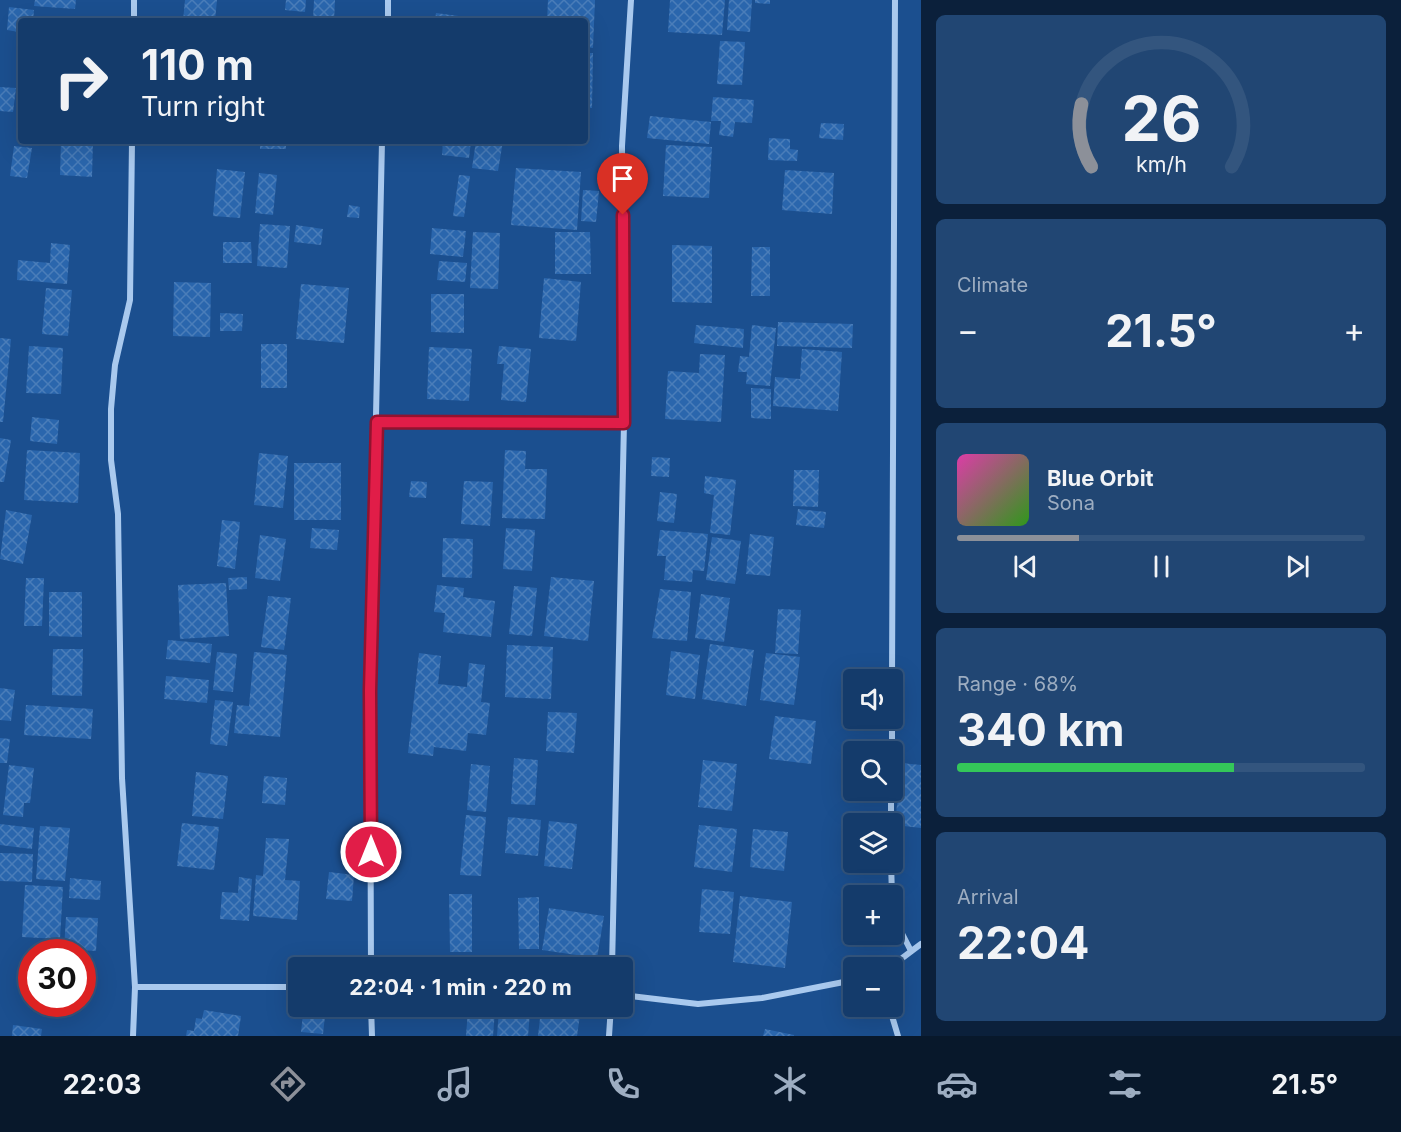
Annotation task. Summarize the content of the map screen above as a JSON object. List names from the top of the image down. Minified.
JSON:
{"page":{"turn":["110 m","Turn right"],"tile":["Climate",["Range · 68%","340 km"],["Arrival","22:04"]],"heat":["−","21.5°","+"],"song":["Blue Orbit","Sona"],"map_buttons":["+","−"],"limit":"30","trip":"22:04 · 1 min · 220 m","tabs":["22:03","21.5°"],"gauge":["26","km/h"]}}
